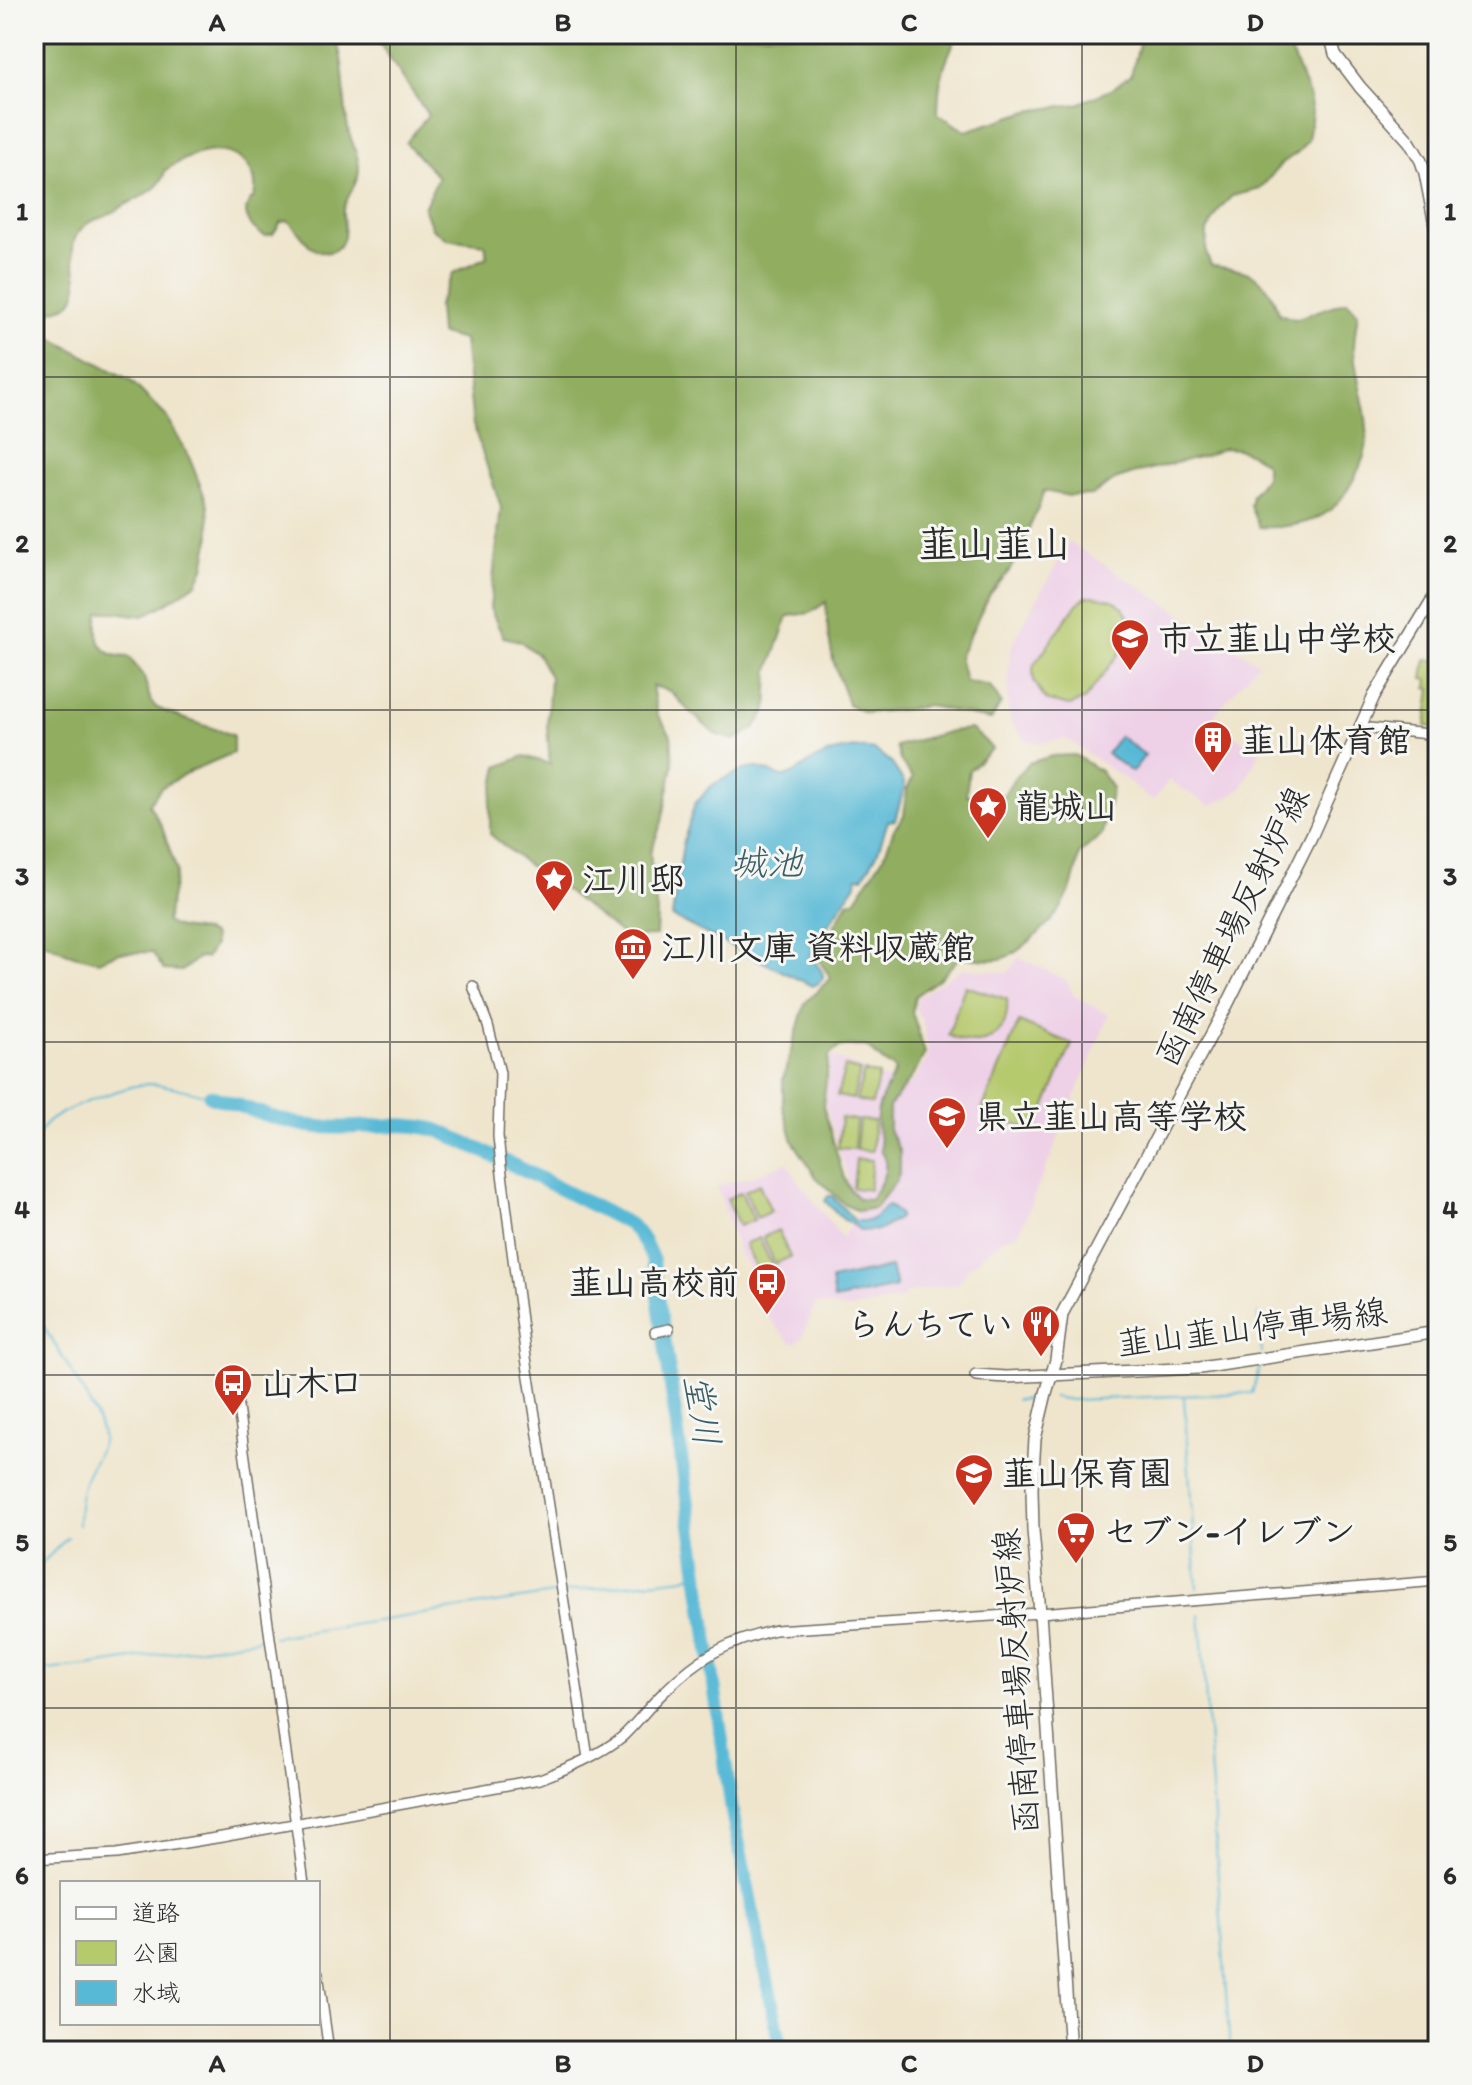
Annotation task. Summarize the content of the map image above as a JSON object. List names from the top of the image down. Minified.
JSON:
{"streets":{"main road":["函南停車場反射炉線","韮山韮山停車場線"]},"crossings":[["函南停車場反射炉線","韮山韮山停車場線"]],"districts":["韮山韮山"],"water":["城池","堂川"],"places":{"school or university":["市立韮山中学校","県立韮山高等学校","韮山保育園"],"building":["韮山体育館"],"place":["龍城山","江川邸"],"museum":["江川文庫 資料収蔵館"],"bus stop":["韮山高校前","山木口"],"restaurant":["らんちてい"],"supermarket":["セブン-イレブン"]},"legend":["道路","公園","水域"],"grid":{"columns":["A","B","C","D"],"rows":["1","2","3","4","5","6"]}}
